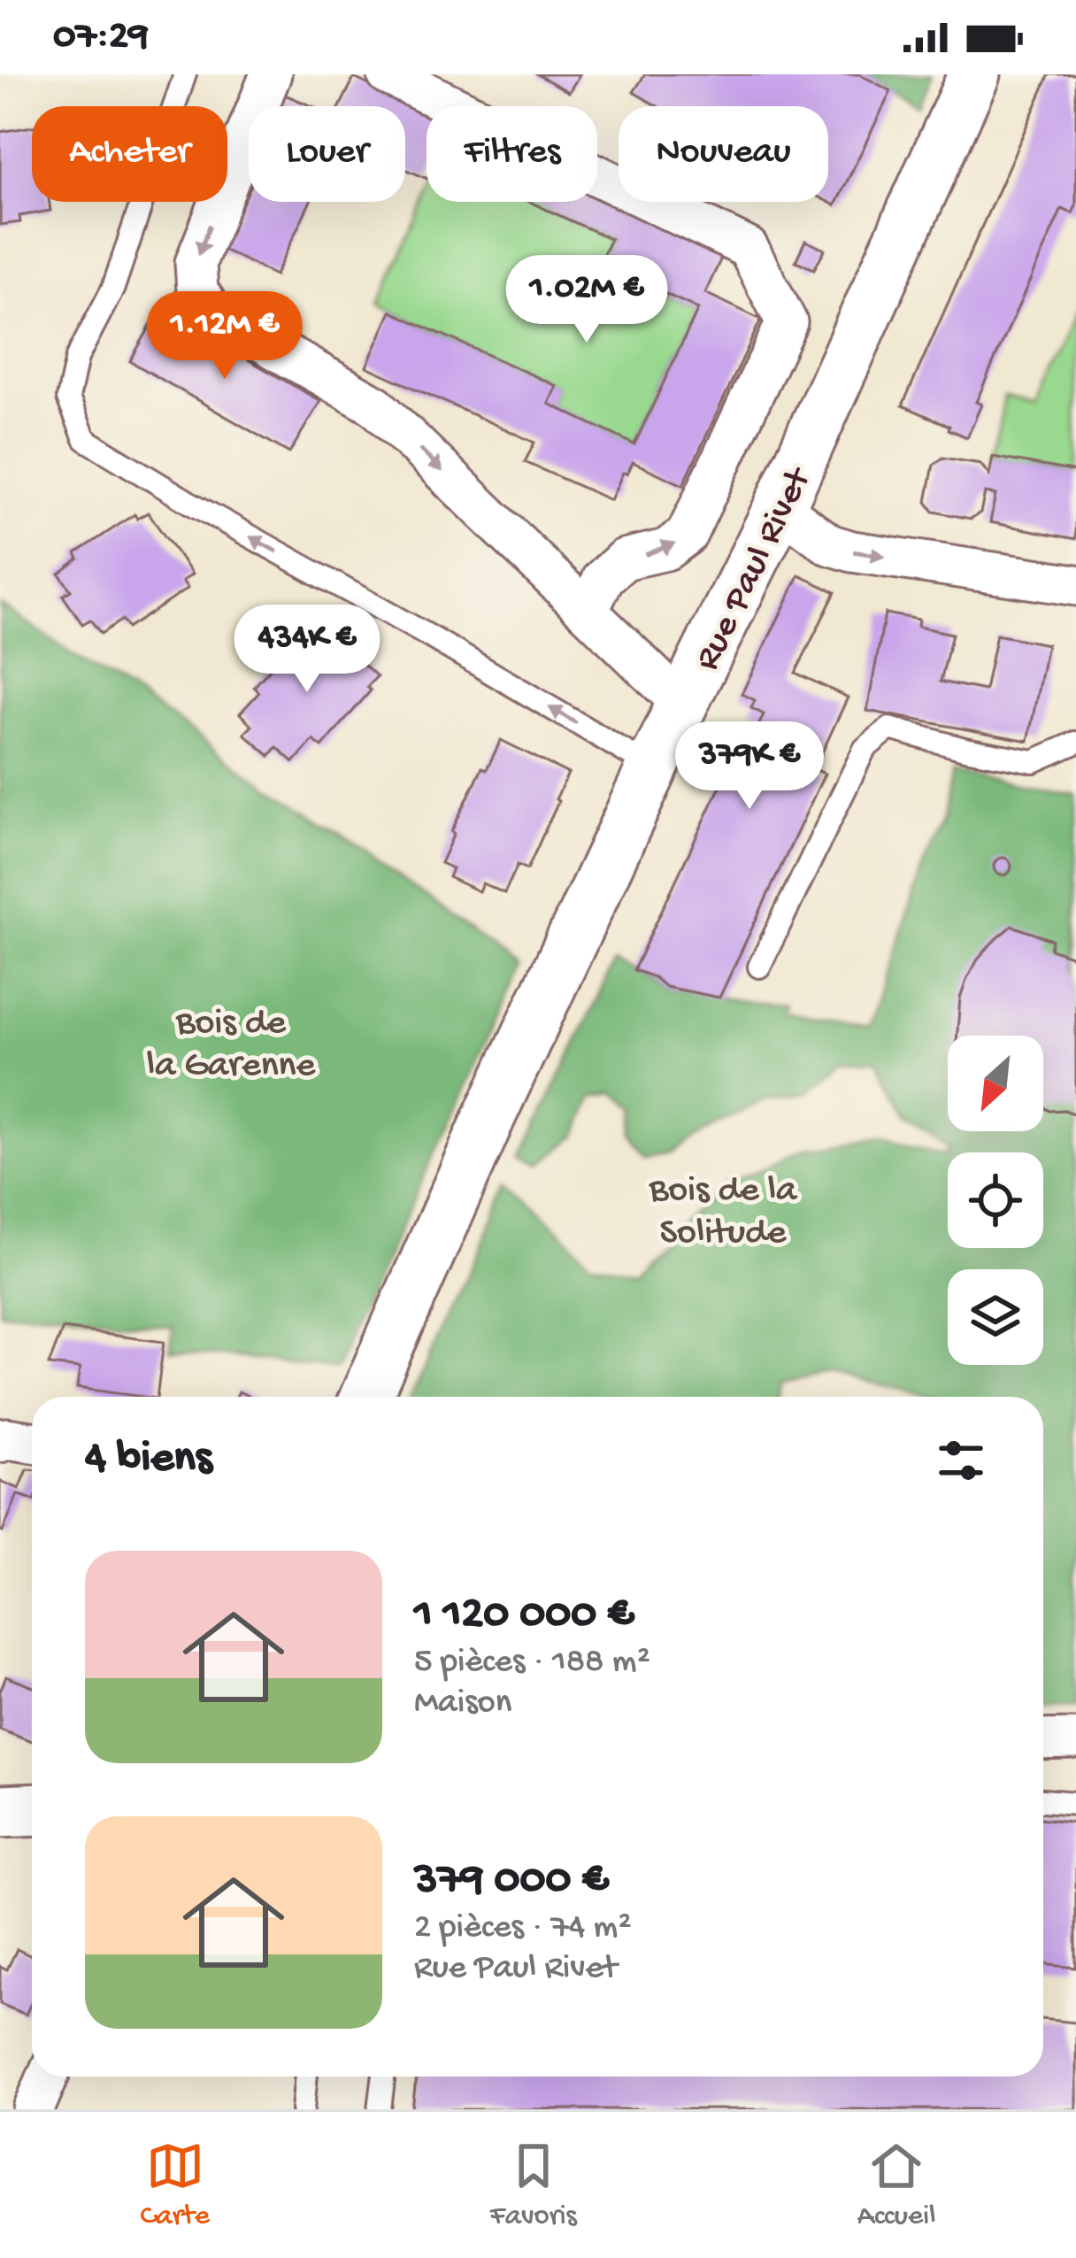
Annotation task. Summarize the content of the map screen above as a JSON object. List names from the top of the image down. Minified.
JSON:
{"streets":{"street":["Rue Paul Rivet"]},"parks":["Bois de la Garenne","Bois de la Solitude"],"north":"bottom left","page":{"status":"07:29","chip":["Acheter","Louer","Filtres","Nouveau"],"price":["1.02M €","1.12M €","434K €","379K €"],"heading":"4 biens","list":[{"name":"1 120 000 €","note":"5 pièces · 188 m² · Maison"},{"name":"379 000 €","note":"2 pièces · 74 m² · Rue Paul Rivet"}],"tabs":["Carte","Favoris","Accueil"]}}
